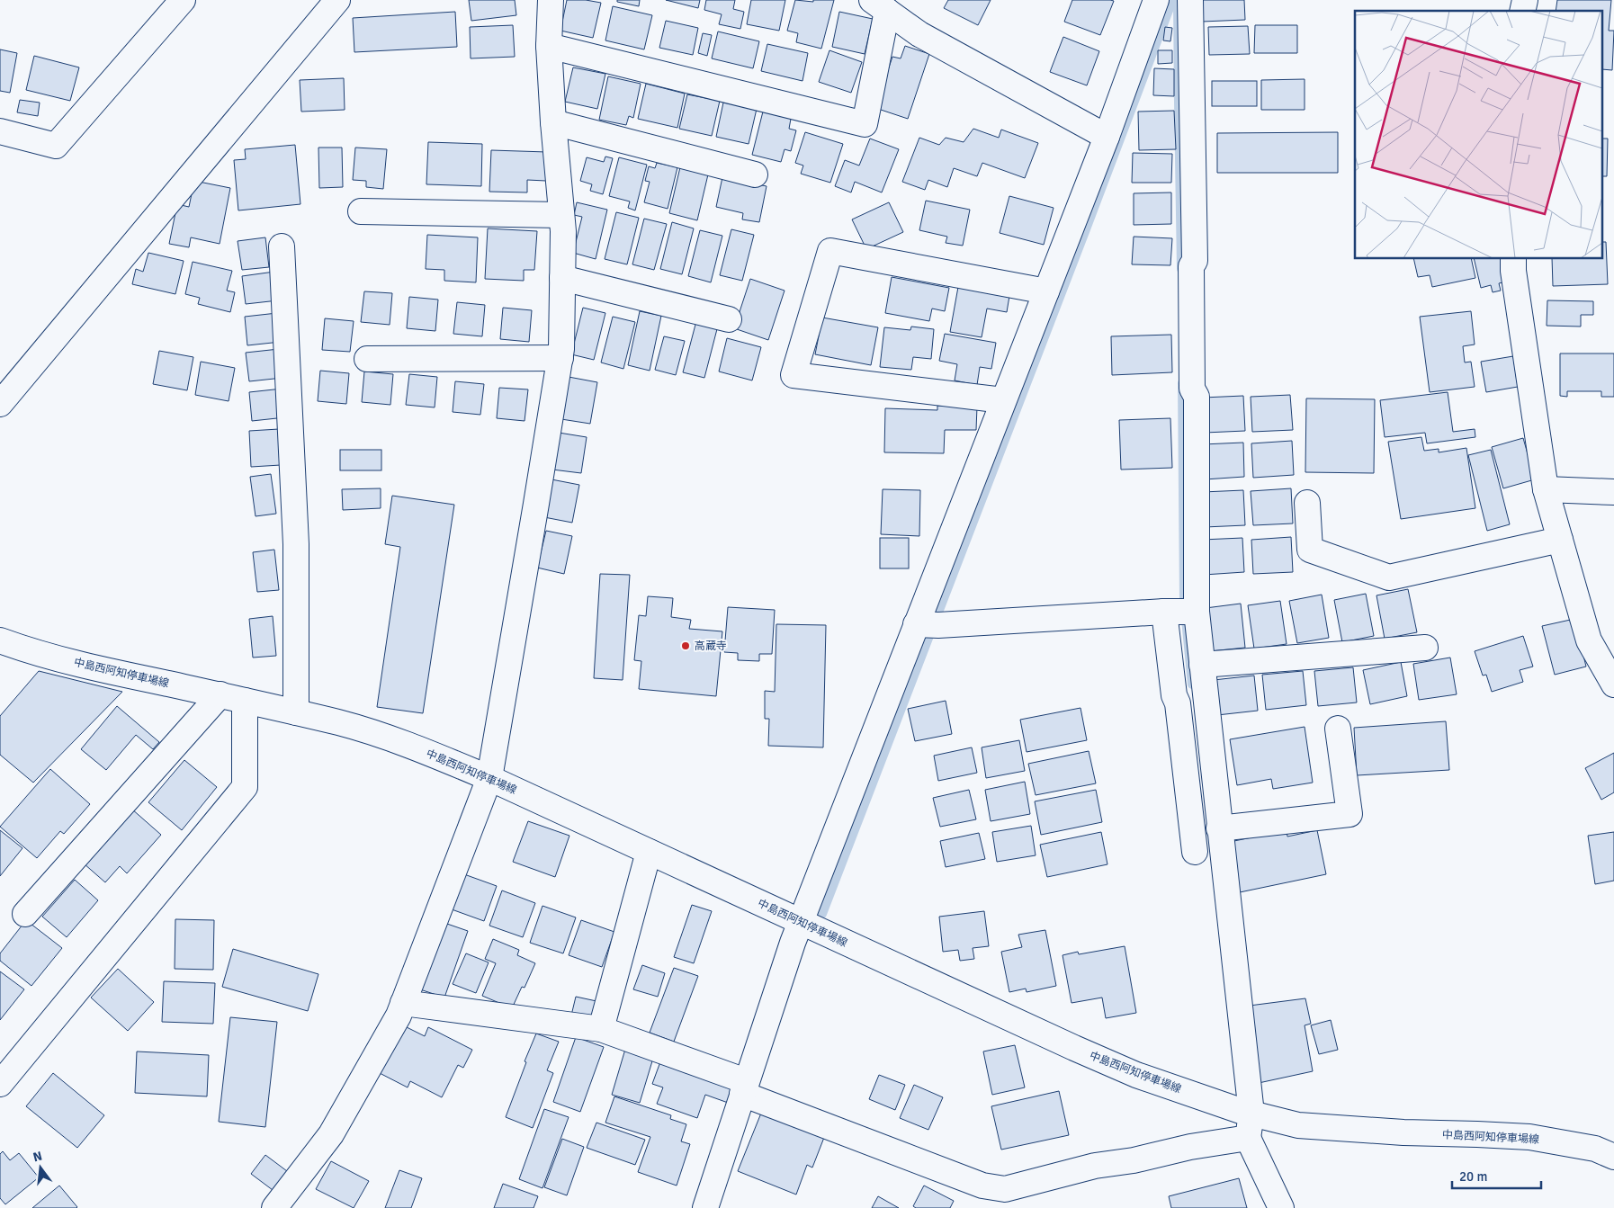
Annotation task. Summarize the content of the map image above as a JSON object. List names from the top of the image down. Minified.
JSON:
{"streets":{"street":["中島西阿知停車場線"]},"places":["高蔵寺"],"scale_bar":"20 m","north":"top"}
